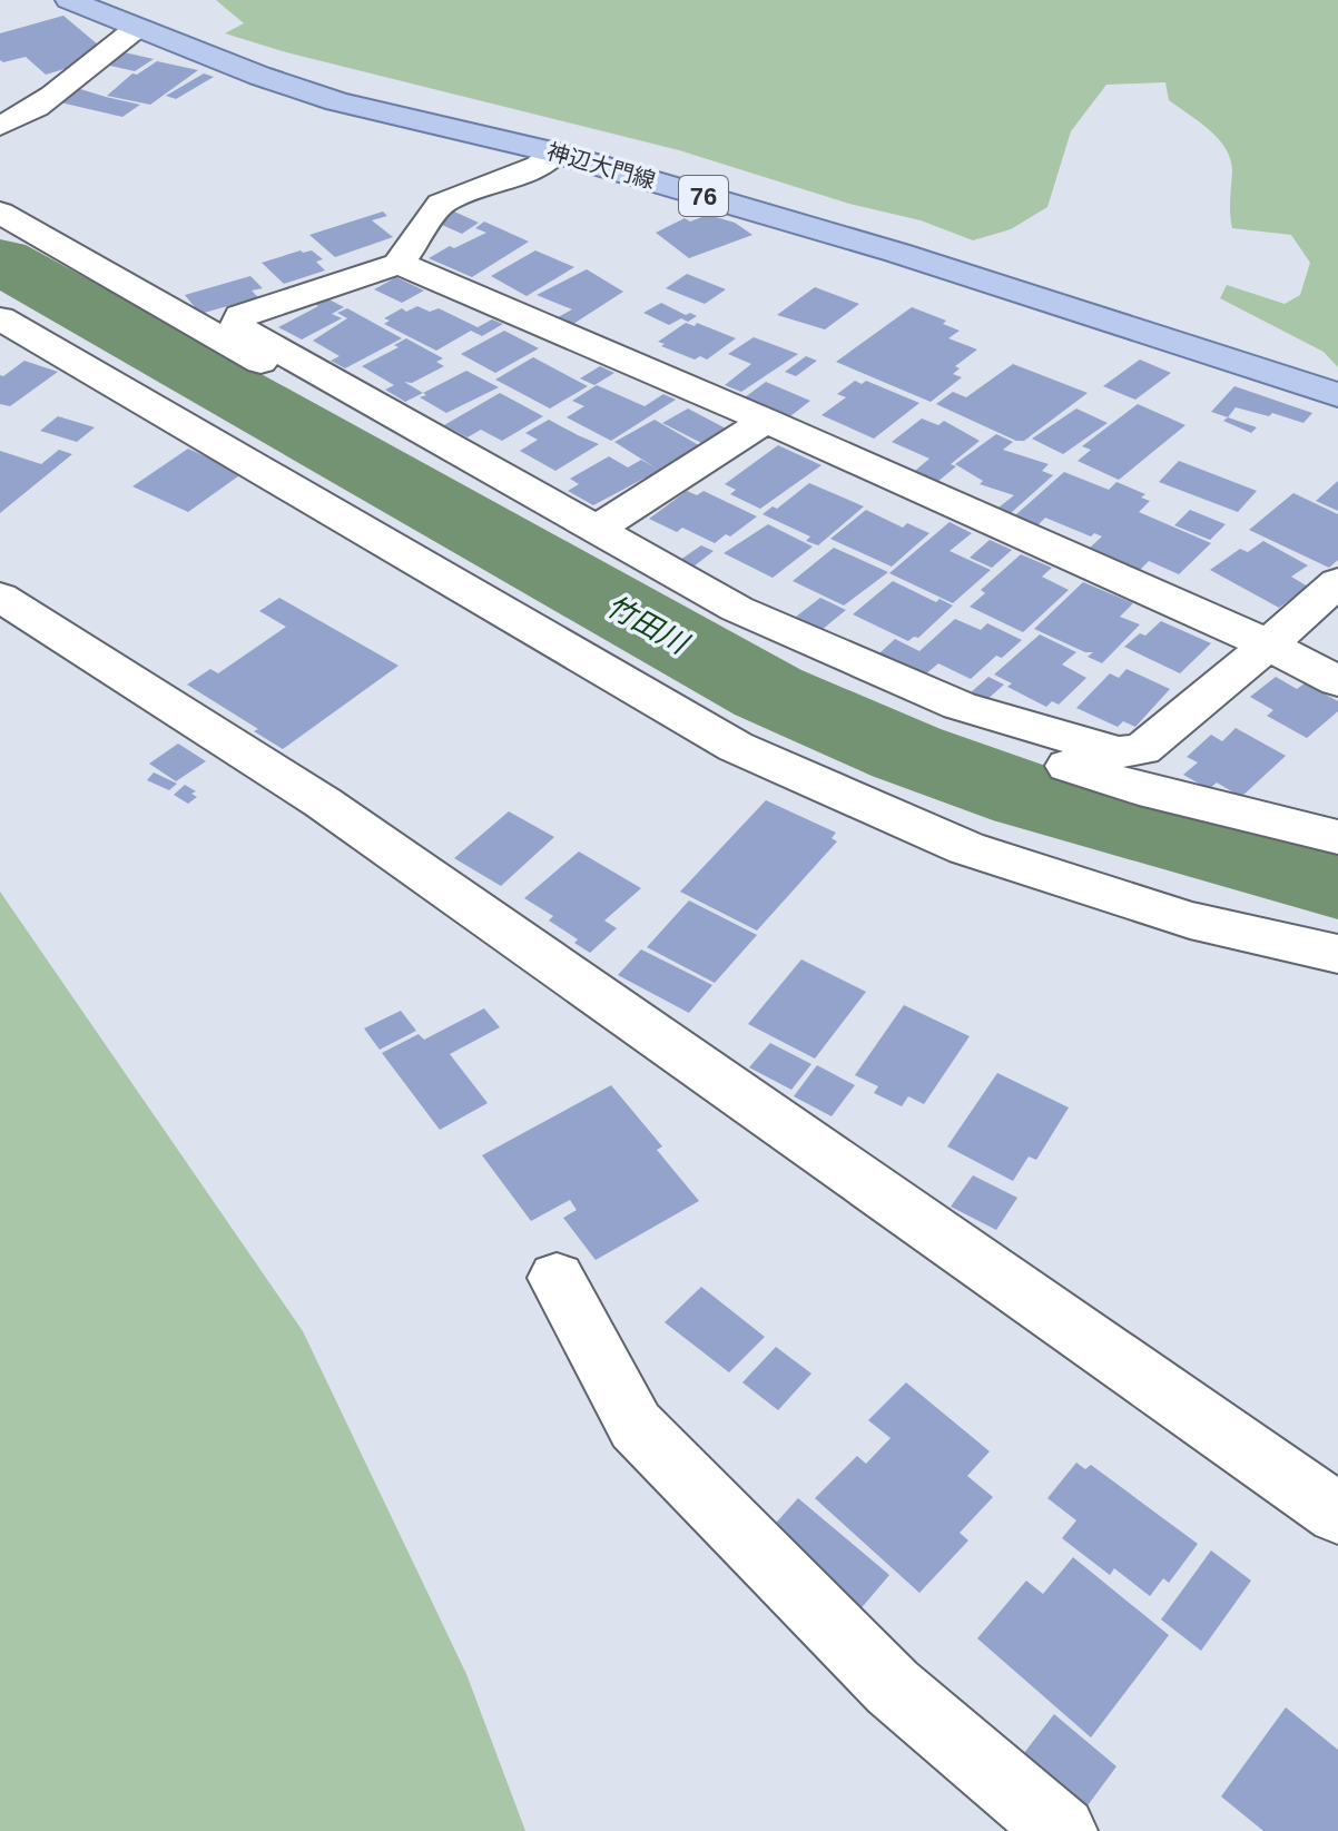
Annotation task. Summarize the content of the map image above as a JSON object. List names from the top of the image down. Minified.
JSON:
{"streets":{"main road":["神辺大門線","76"]},"water":["竹田川"]}
